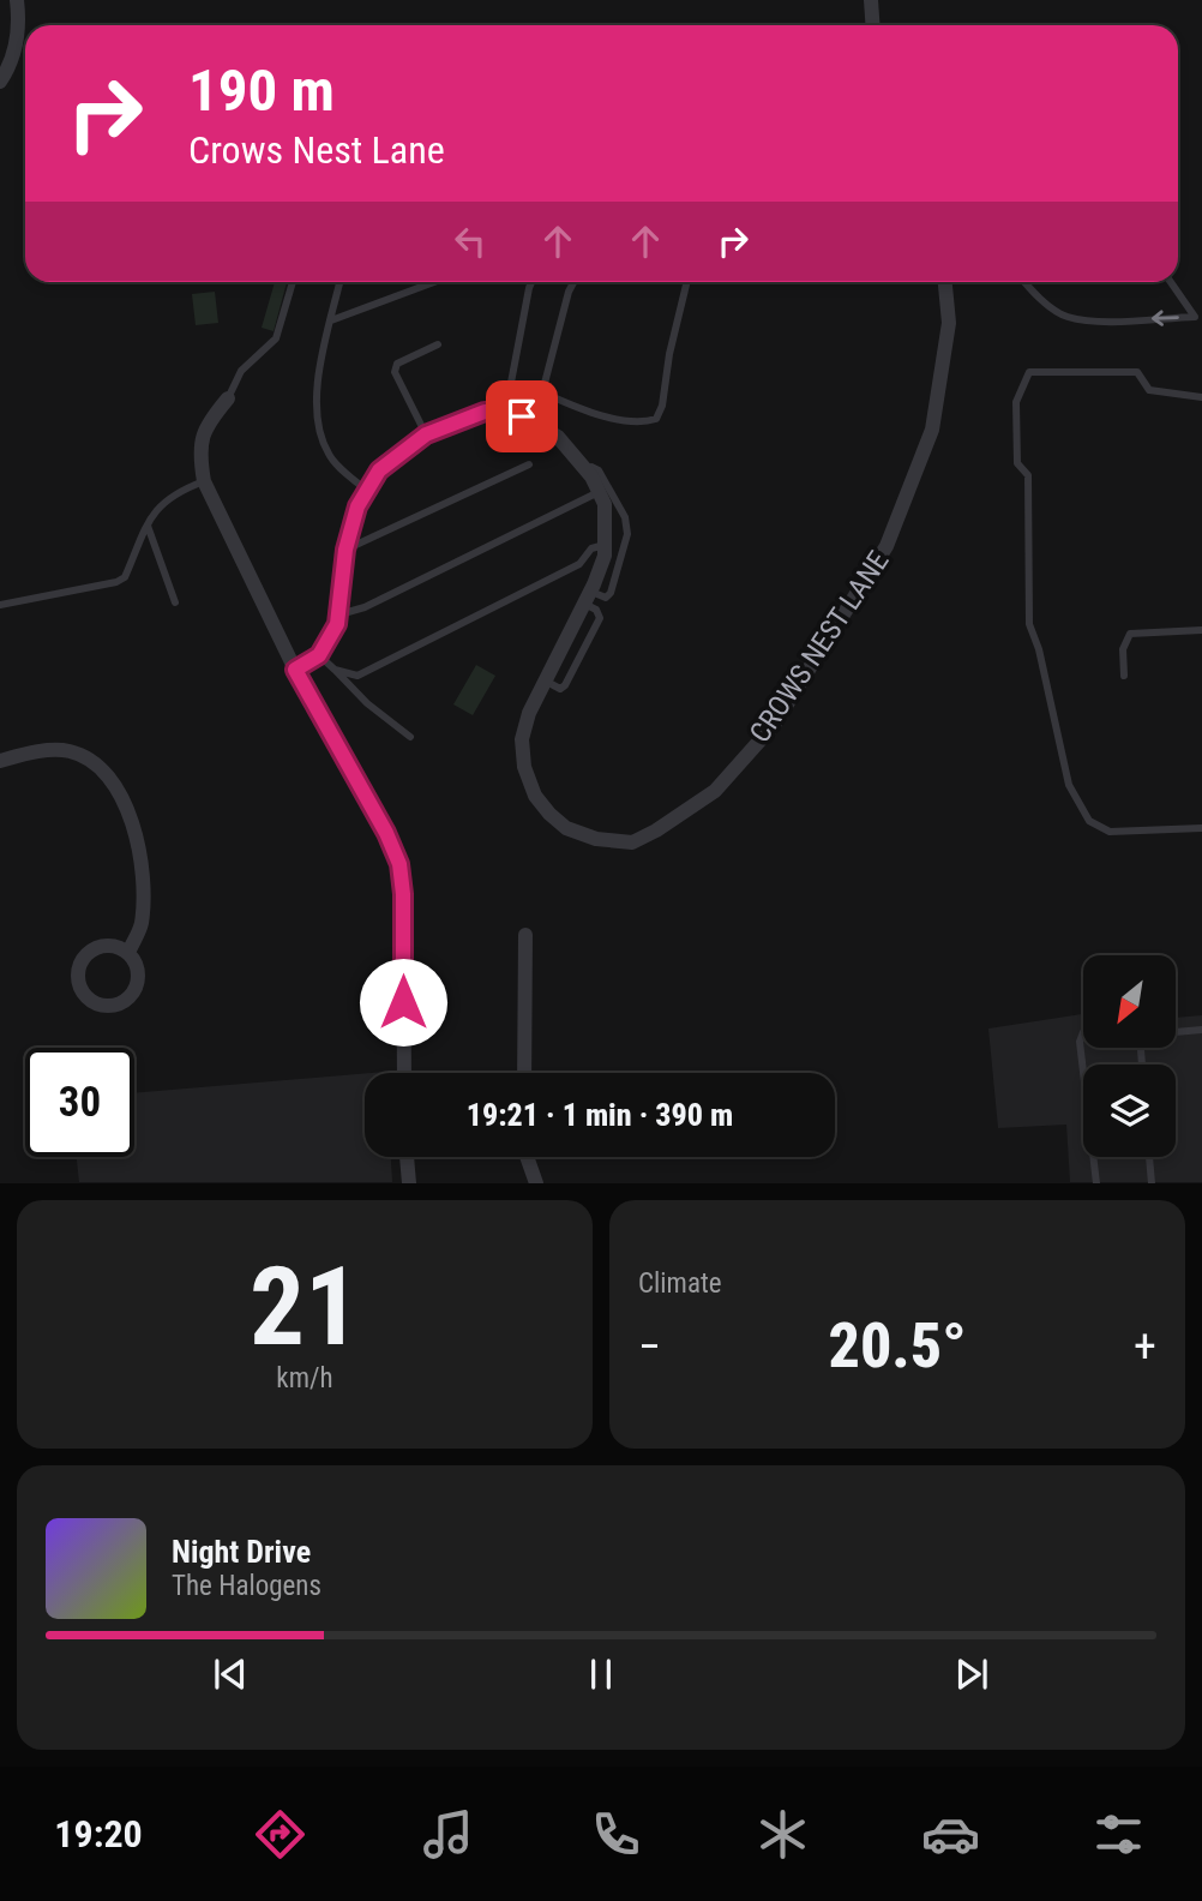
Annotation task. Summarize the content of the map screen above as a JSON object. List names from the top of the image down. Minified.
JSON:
{"streets":{"street":["CROWS NEST LANE"]},"north":"bottom left","page":{"turn":["190 m","Crows Nest Lane"],"limit":"30","trip":"19:21 · 1 min · 390 m","tile":[["21","km/h"],"Climate"],"heat":["−","20.5°","+"],"song":["Night Drive","The Halogens"],"tabs":"19:20"}}
